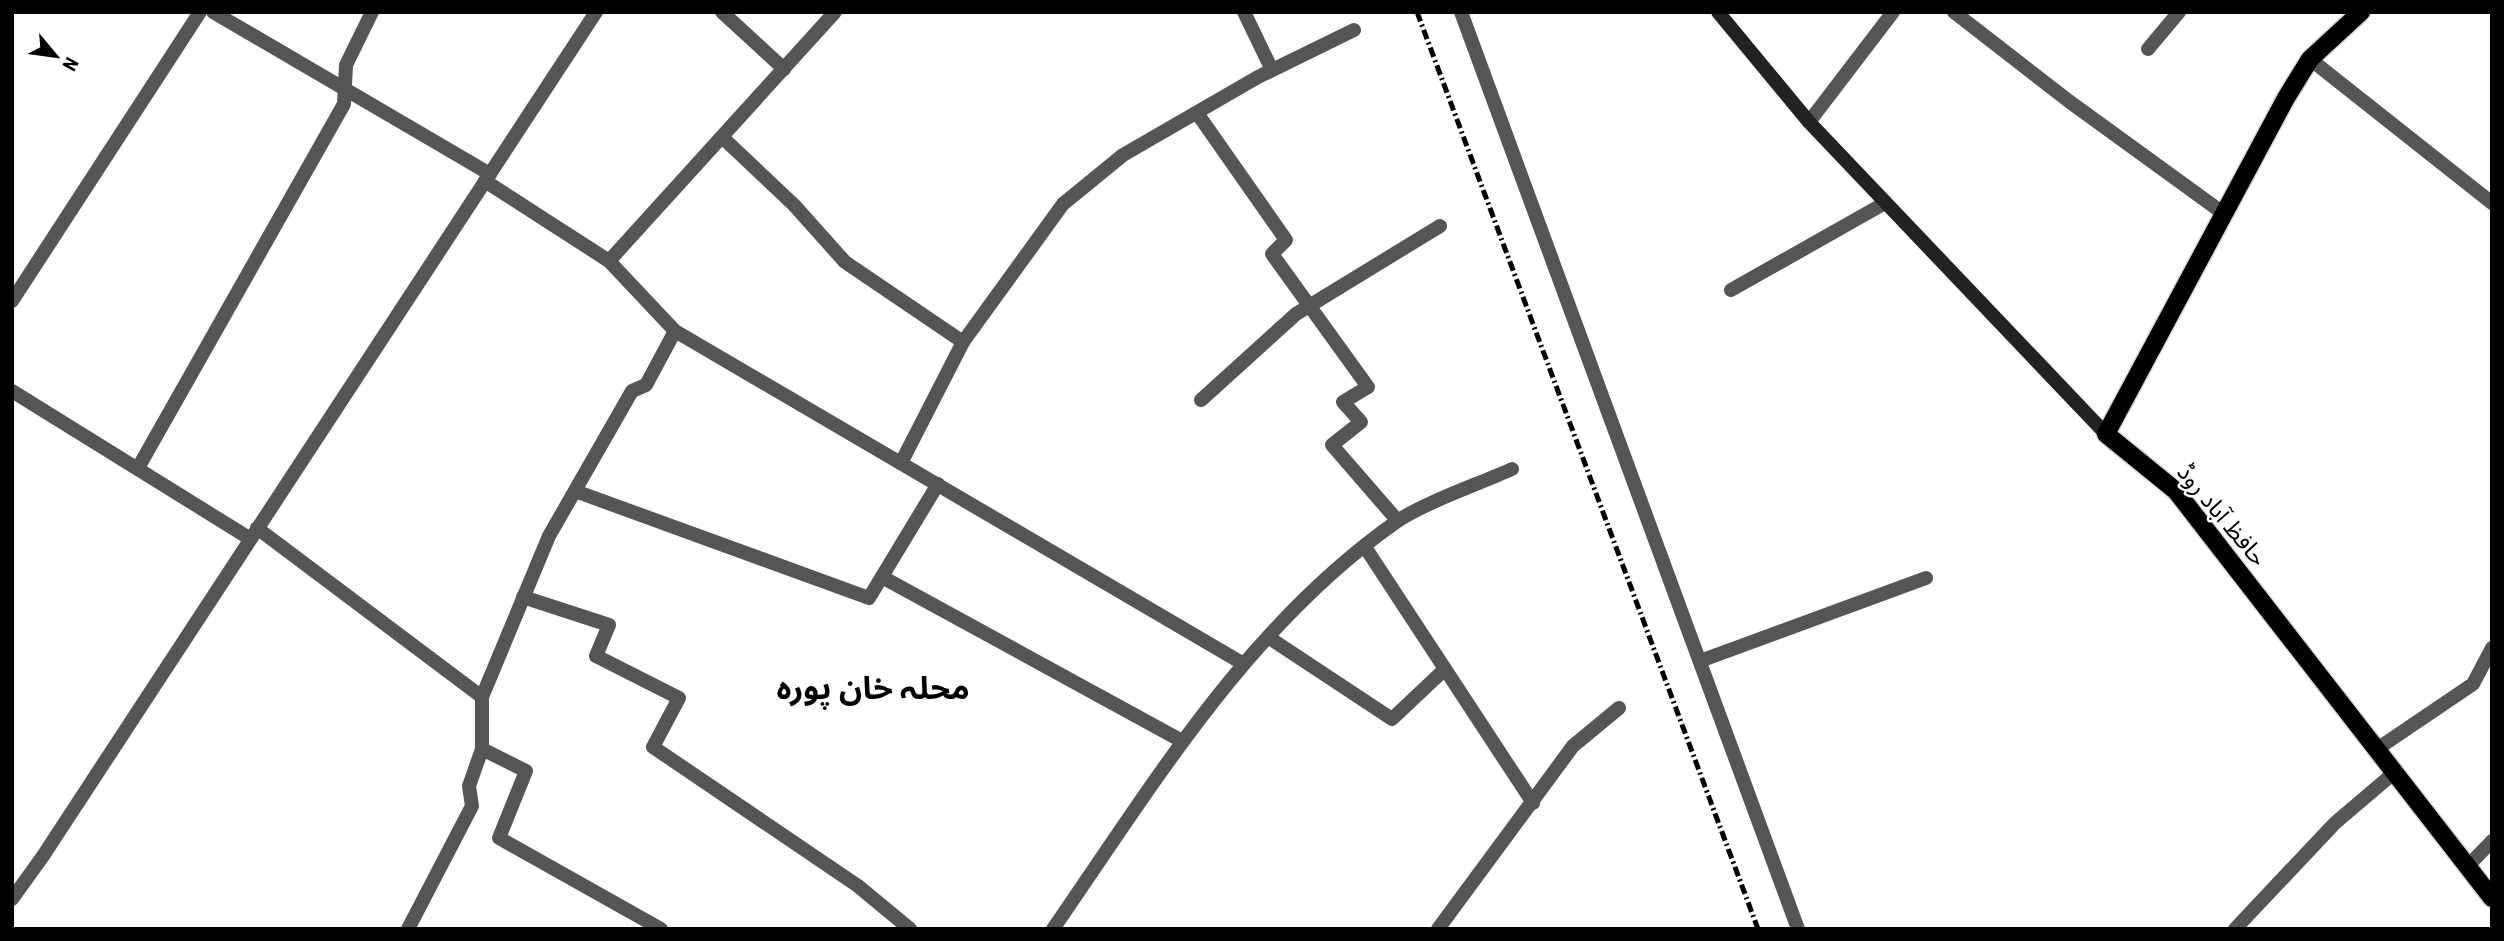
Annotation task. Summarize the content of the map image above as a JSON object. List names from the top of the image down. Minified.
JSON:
{"streets":{"main road":["حافظ آباد روڈ"]},"districts":["محلہ خان پورہ"],"north":"bottom right"}
